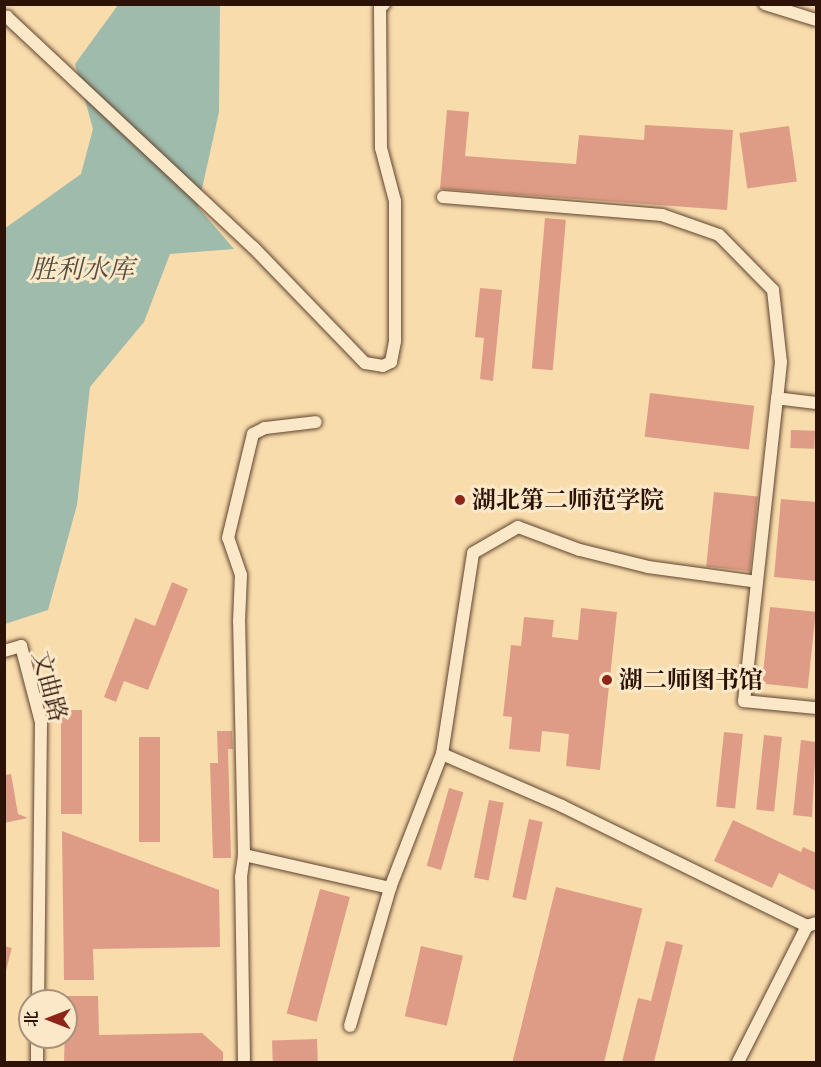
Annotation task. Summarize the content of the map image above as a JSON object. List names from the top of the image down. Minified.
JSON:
{"streets":{"street":["文曲路"]},"water":["胜利水库"],"places":["湖北第二师范学院","湖二师图书馆"],"north":"left"}
